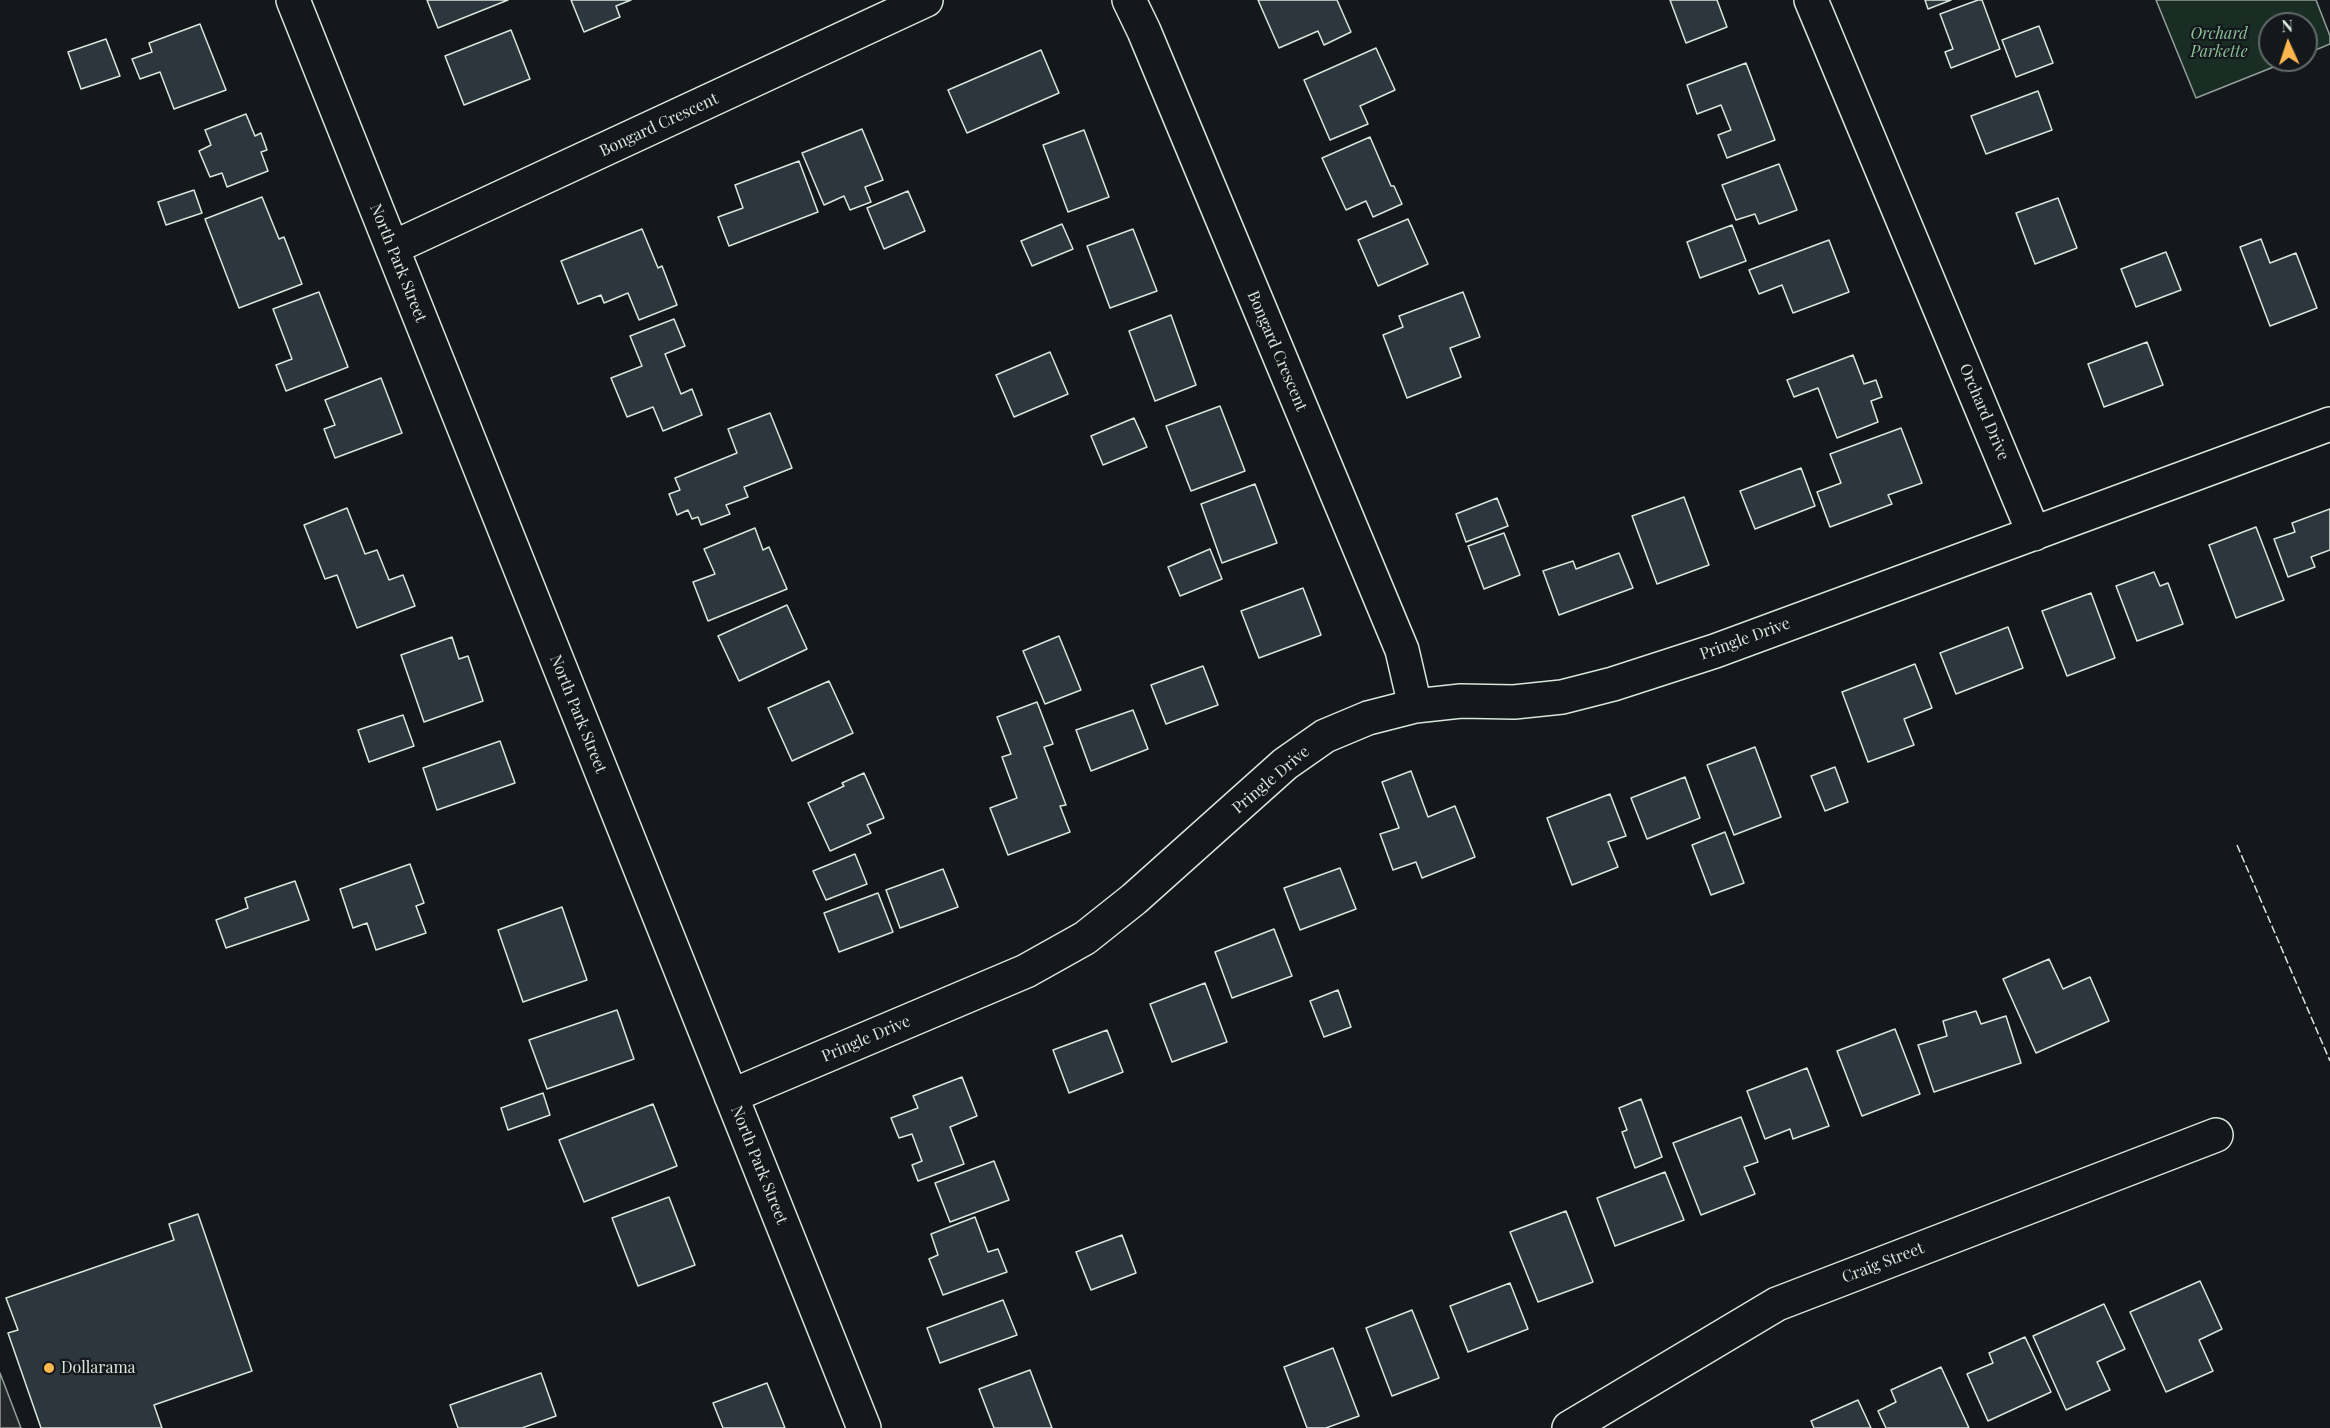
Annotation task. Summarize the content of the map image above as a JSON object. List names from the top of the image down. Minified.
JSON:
{"streets":{"street":["Bongard Crescent","North Park Street","Orchard Drive","Pringle Drive","Craig Street"]},"crossings":[["Bongard Crescent","North Park Street"],["Bongard Crescent","Pringle Drive"],["North Park Street","Pringle Drive"],["Orchard Drive","Pringle Drive"]],"parks":["Orchard Parkette"],"places":["Dollarama"],"north":"top"}
